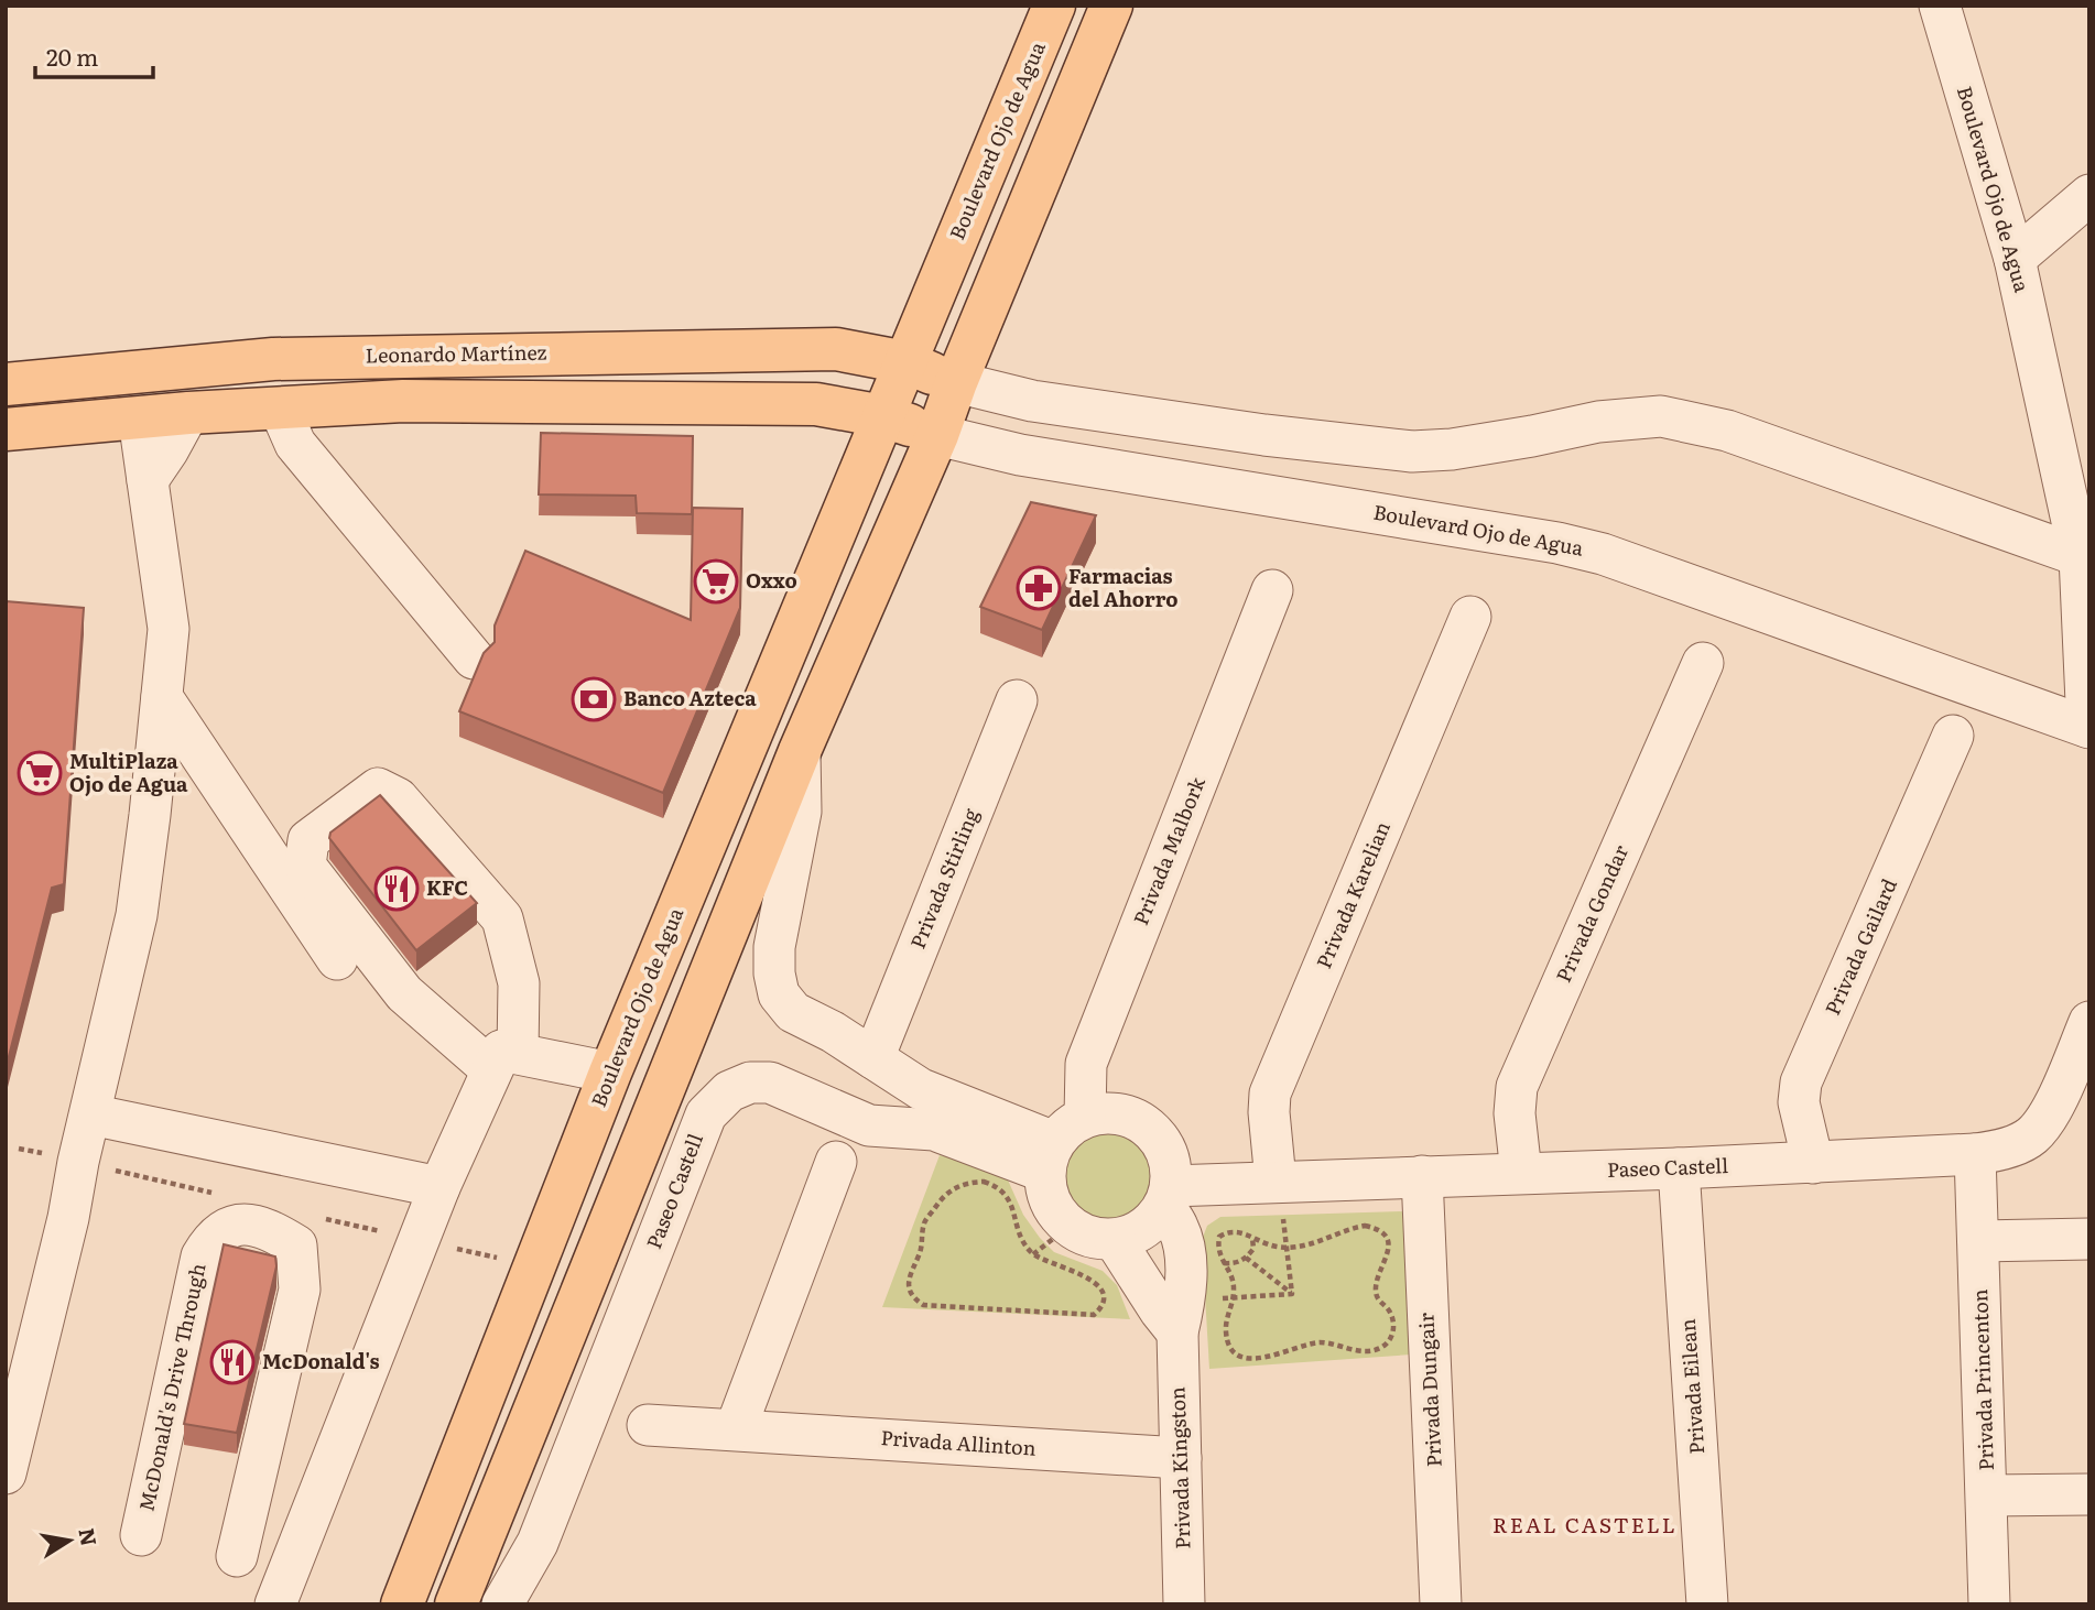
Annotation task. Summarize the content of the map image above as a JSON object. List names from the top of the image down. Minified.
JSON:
{"streets":{"main road":["Boulevard Ojo de Agua","Leonardo Martínez"],"street":["Privada Malbork","Privada Stirling","Privada Karelian","Privada Gondar","Privada Gailard","Paseo Castell","Privada Princenton","Privada Eilean","McDonald's Drive Through","Privada Dungair","Privada Allinton","Privada Kingston"]},"crossings":[["Boulevard Ojo de Agua","Leonardo Martínez"],["Privada Malbork","Paseo Castell"],["Privada Malbork","Privada Kingston"],["Privada Karelian","Paseo Castell"],["Privada Gondar","Paseo Castell"],["Privada Gailard","Paseo Castell"],["Paseo Castell","Privada Princenton"],["Paseo Castell","Privada Eilean"],["Paseo Castell","Privada Dungair"],["Paseo Castell","Privada Kingston"],["Privada Allinton","Privada Kingston"]],"districts":["REAL CASTELL"],"places":{"supermarket":["Oxxo","MultiPlaza Ojo de Agua"],"pharmacy":["Farmacias del Ahorro"],"bank":["Banco Azteca"],"restaurant":["KFC","McDonald's"]},"scale_bar":"20 m","north":"right"}
